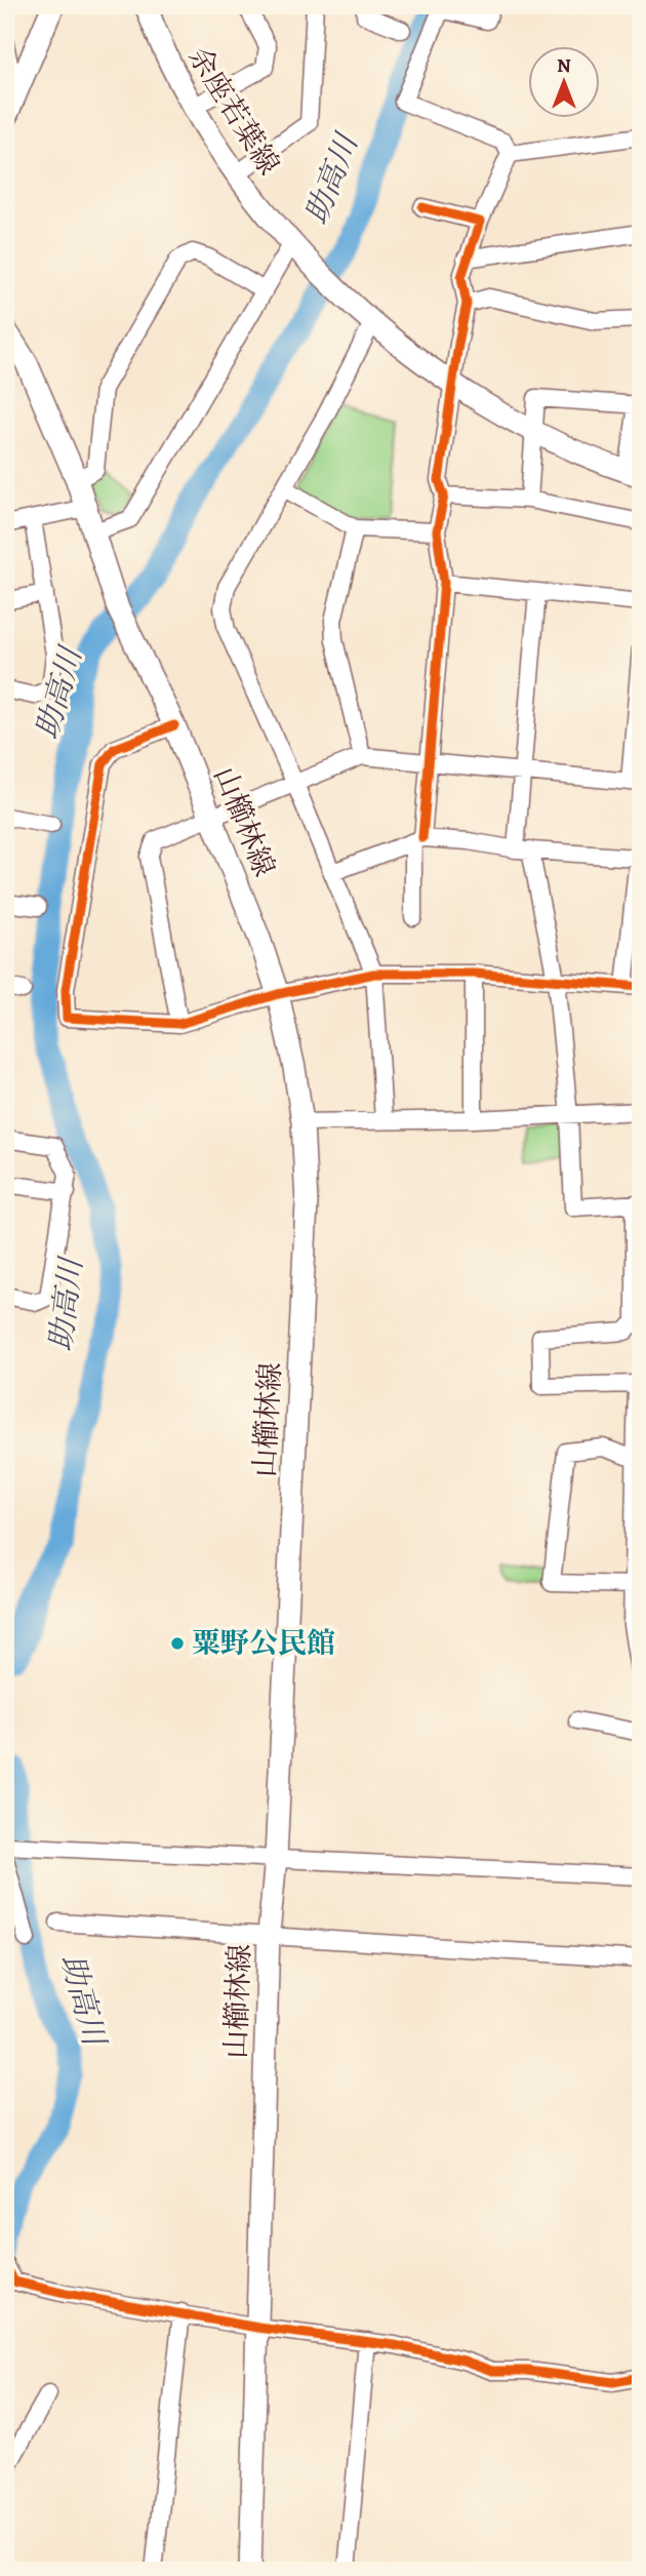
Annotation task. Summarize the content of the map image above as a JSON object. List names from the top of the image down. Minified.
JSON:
{"streets":{"main road":["余座若葉線","山櫛林線"]},"water":["助高川"],"places":["粟野公民館"],"north":"top"}
